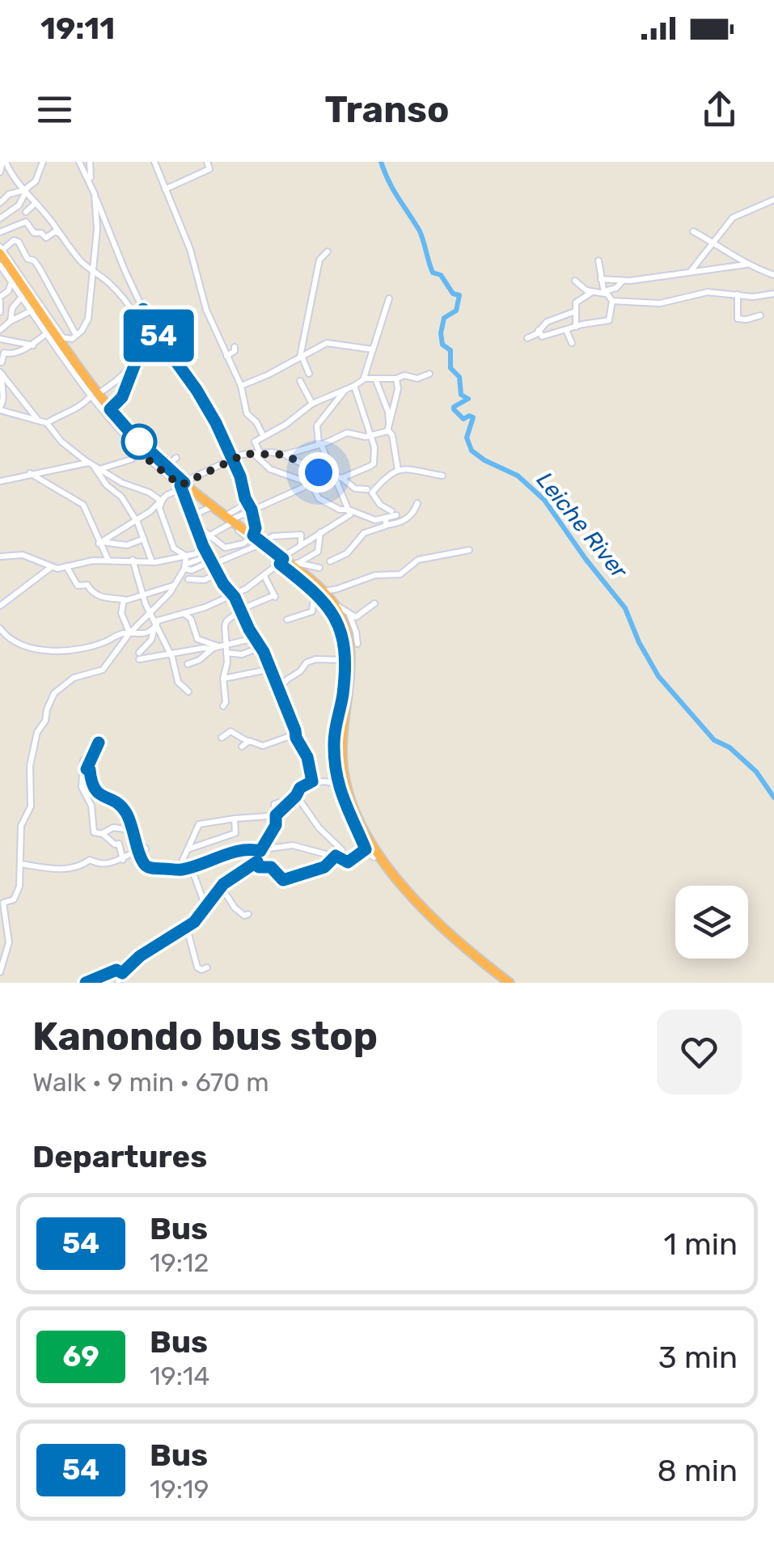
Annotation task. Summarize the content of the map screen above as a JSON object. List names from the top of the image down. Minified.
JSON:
{"water":["Leiche River"],"lines":["bus line 54"],"page":{"status":"19:11","header":"Transo","on_map":"54","heading":[["Kanondo bus stop","Walk · 9 min · 670 m"],"Departures"],"list":[{"mark":"54","name":"Bus","note":"19:12","value":"1 min"},{"mark":"69","name":"Bus","note":"19:14","value":"3 min"},{"mark":"54","name":"Bus","note":"19:19","value":"8 min"}]}}
